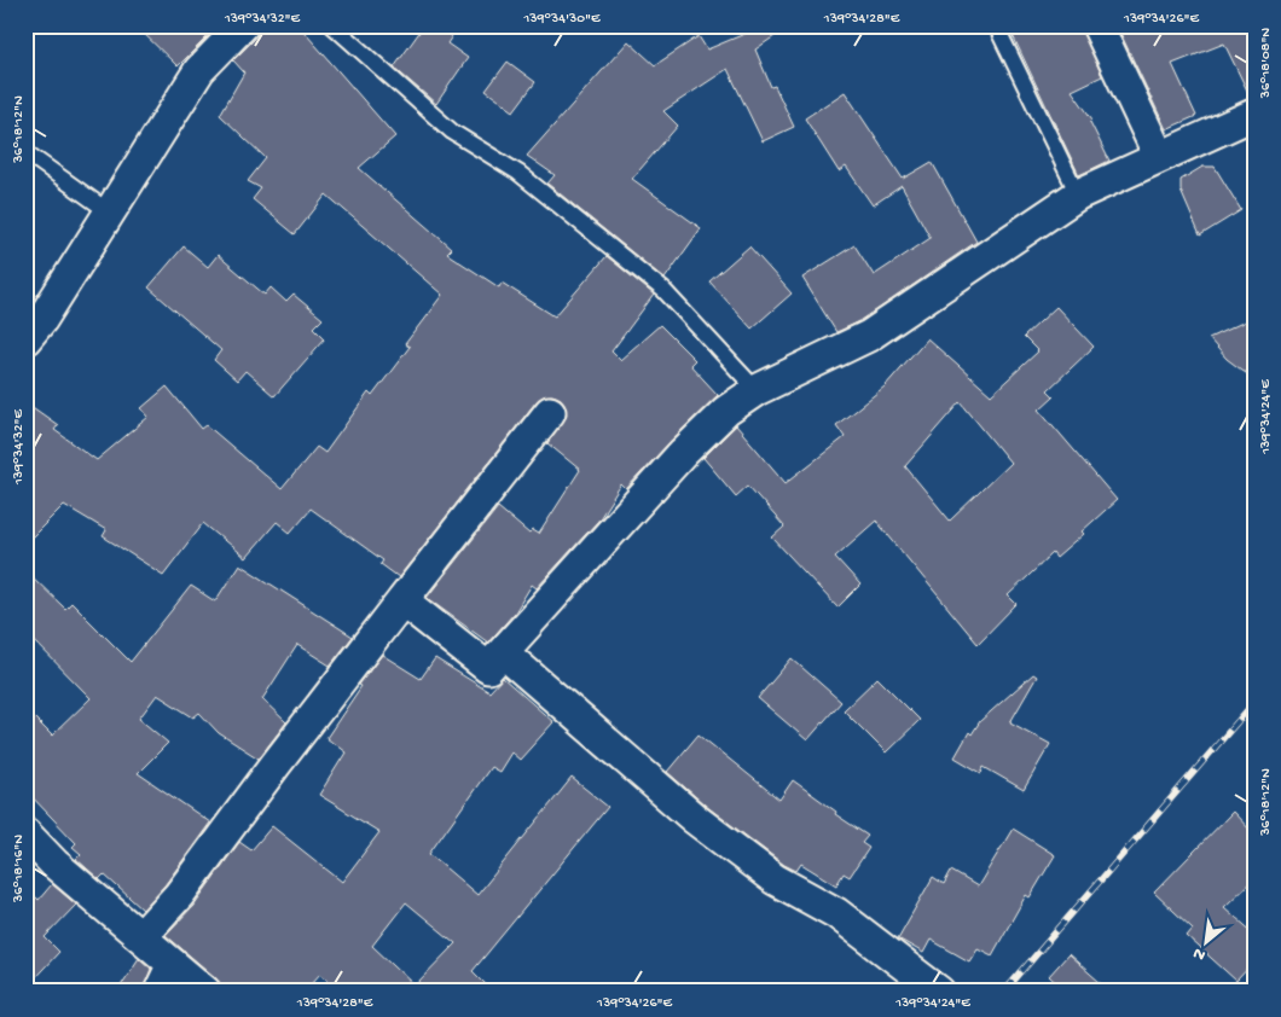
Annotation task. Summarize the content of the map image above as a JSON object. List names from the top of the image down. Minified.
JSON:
{"north":"bottom left","coordinates":["139°34'32\"E","139°34'30\"E","139°34'28\"E","139°34'26\"E","36°18'08\"N","36°18'12\"N","139°34'24\"E","36°18'16\"N"]}
